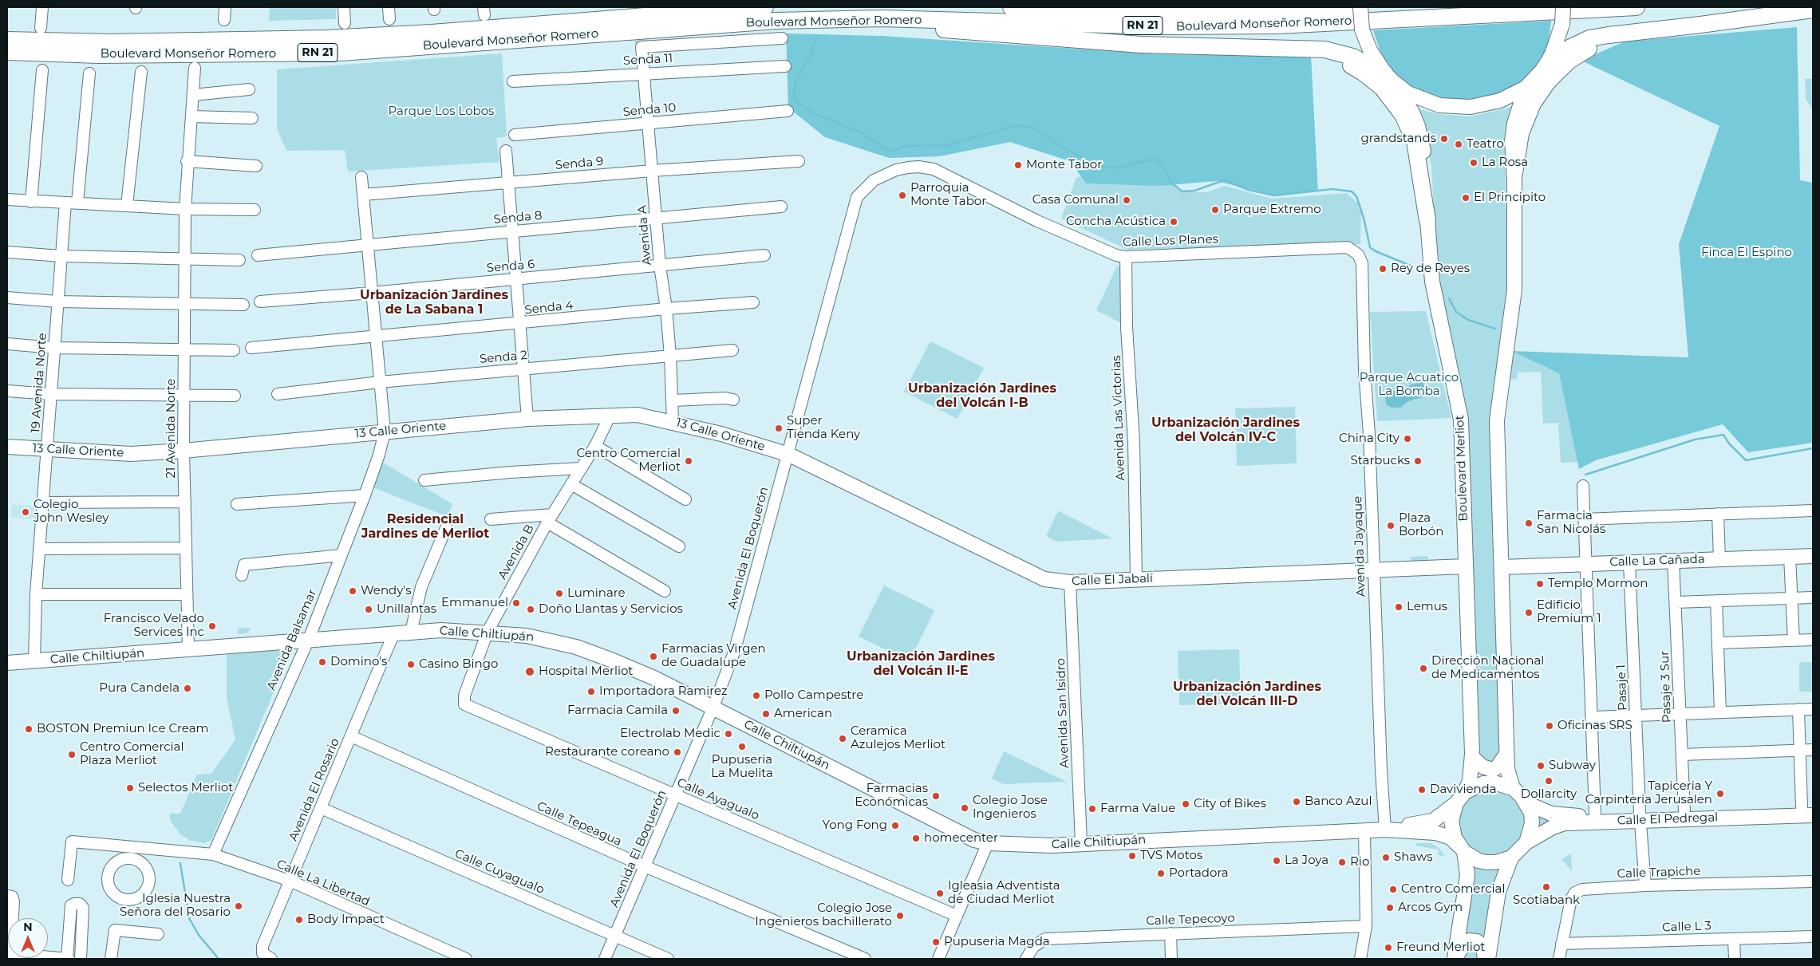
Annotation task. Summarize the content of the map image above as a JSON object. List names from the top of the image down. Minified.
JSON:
{"streets":{"highway":["Boulevard Monseñor Romero","RN 21"],"main road":["13 Calle Oriente","Boulevard Merliot","Calle La Cañada","Calle El Jabalí","Calle Chiltiupán","Calle El Pedregal"],"street":["Senda 11","Senda 10","Senda 9","Senda 8","Avenida A","Calle Los Planes","Senda 6","Senda 4","Senda 2","19 Avenida Norte","Avenida Las Victorias","21 Avenida Norte","Avenida Jayaque","Avenida El Boquerón","Avenida B","Avenida Balsamar","Pasaje 3 Sur","Pasaje 1","Avenida San Isidro","Avenida El Rosario","Calle Ayagualo","Calle Tepeagua","Calle Cuyagualo","Calle Trapiche","Calle La Libertad","Calle Tepecoyo","Calle L 3"]},"crossings":[["Senda 11","Avenida A"],["Senda 10","Avenida A"],["Senda 9","Avenida A"],["Senda 9","Avenida Balsamar"],["Senda 8","Avenida A"],["Senda 8","Avenida Balsamar"],["Avenida A","Senda 6"],["Avenida A","Senda 4"],["Avenida A","Senda 2"],["Avenida A","13 Calle Oriente"],["Calle Los Planes","Avenida Las Victorias"],["Calle Los Planes","Avenida Jayaque"],["Calle Los Planes","Avenida El Boquerón"],["Senda 6","Avenida Balsamar"],["Senda 4","Avenida Balsamar"],["Senda 2","Avenida Balsamar"],["19 Avenida Norte","13 Calle Oriente"],["19 Avenida Norte","Calle Chiltiupán"],["Avenida Las Victorias","Calle El Jabalí"],["21 Avenida Norte","13 Calle Oriente"],["21 Avenida Norte","Calle Chiltiupán"],["13 Calle Oriente","Avenida El Boquerón"],["13 Calle Oriente","Avenida B"],["13 Calle Oriente","Calle El Jabalí"],["13 Calle Oriente","Avenida Balsamar"],["Boulevard Merliot","Calle El Jabalí"],["Boulevard Merliot","Calle Chiltiupán"],["Boulevard Merliot","Calle El Pedregal"],["Avenida Jayaque","Calle El Jabalí"],["Avenida Jayaque","Calle Chiltiupán"],["Avenida El Boquerón","Calle El Jabalí"],["Avenida El Boquerón","Calle Chiltiupán"],["Avenida El Boquerón","Calle Ayagualo"],["Avenida El Boquerón","Calle Tepeagua"],["Avenida El Boquerón","Calle Cuyagualo"],["Avenida B","Calle Chiltiupán"],["Avenida B","Calle Ayagualo"],["Calle La Cañada","Pasaje 3 Sur"],["Calle La Cañada","Pasaje 1"],["Calle El Jabalí","Avenida San Isidro"],["Calle Chiltiupán","Avenida Balsamar"],["Calle Chiltiupán","Avenida San Isidro"],["Calle Chiltiupán","Avenida El Rosario"],["Calle Chiltiupán","Calle El Pedregal"],["Avenida Balsamar","Calle La Libertad"],["Pasaje 3 Sur","Calle El Pedregal"],["Pasaje 1","Calle El Pedregal"],["Pasaje 1","Calle Trapiche"],["Avenida El Rosario","Calle Tepeagua"],["Avenida El Rosario","Calle Cuyagualo"],["Avenida El Rosario","Calle La Libertad"],["Calle Trapiche","Calle L 3"]],"districts":["Urbanización Jardines de La Sabana 1","Urbanización Jardines del Volcán I-B","Urbanización Jardines del Volcán IV-C","Residencial Jardines de Merliot","Urbanización Jardines del Volcán II-E","Urbanización Jardines del Volcán III-D"],"parks":["Parque Los Lobos","Finca El Espino","Parque Acuatico La Bomba"],"places":["grandstands","Teatro","La Rosa","Monte Tabor","Parroquia Monte Tabor","El Principito","Casa Comunal","Parque Extremo","Concha Acústica","Rey de Reyes","Super Tienda Keny","China City","Centro Comercial Merliot","Starbucks","Colegio John Wesley","Farmacia San Nicolás","Plaza Borbón","Templo Mormon","Wendy's","Luminare","Emmanuel","Lemus","Unillantas","Doño Llantas y Servicios","Edificio Premium 1","Francisco Velado Services Inc","Farmacias Virgen de Guadalupe","Domino's","Casino Bingo","Dirección Nacional de Medicamentos","Hospital Merliot","Pura Candela","Importadora Ramirez","Pollo Campestre","Farmacia Camila","American","Oficinas SRS","BOSTON Premiun Ice Cream","Electrolab Medic","Ceramica Azulejos Merliot","Pupuseria La Muelita","Restaurante coreano","Centro Comercial Plaza Merliot","Subway","Dollarcity","Selectos Merliot","Davivienda","Tapiceria Y Carpinteria Jerusalen","Farmacias Económicas","Banco Azul","City of Bikes","Colegio Jose Ingenieros","Farma Value","Yong Fong","homecenter","TVS Motos","Shaws","La Joya","Rio","Portadora","Scotiabank","Centro Comercial","Igleasia Adventista de Ciudad Merliot","Iglesia Nuestra Señora del Rosario","Arcos Gym","Colegio Jose Ingenieros bachillerato","Body Impact","Pupuseria Magda","Freund Merliot"],"north":"top"}
